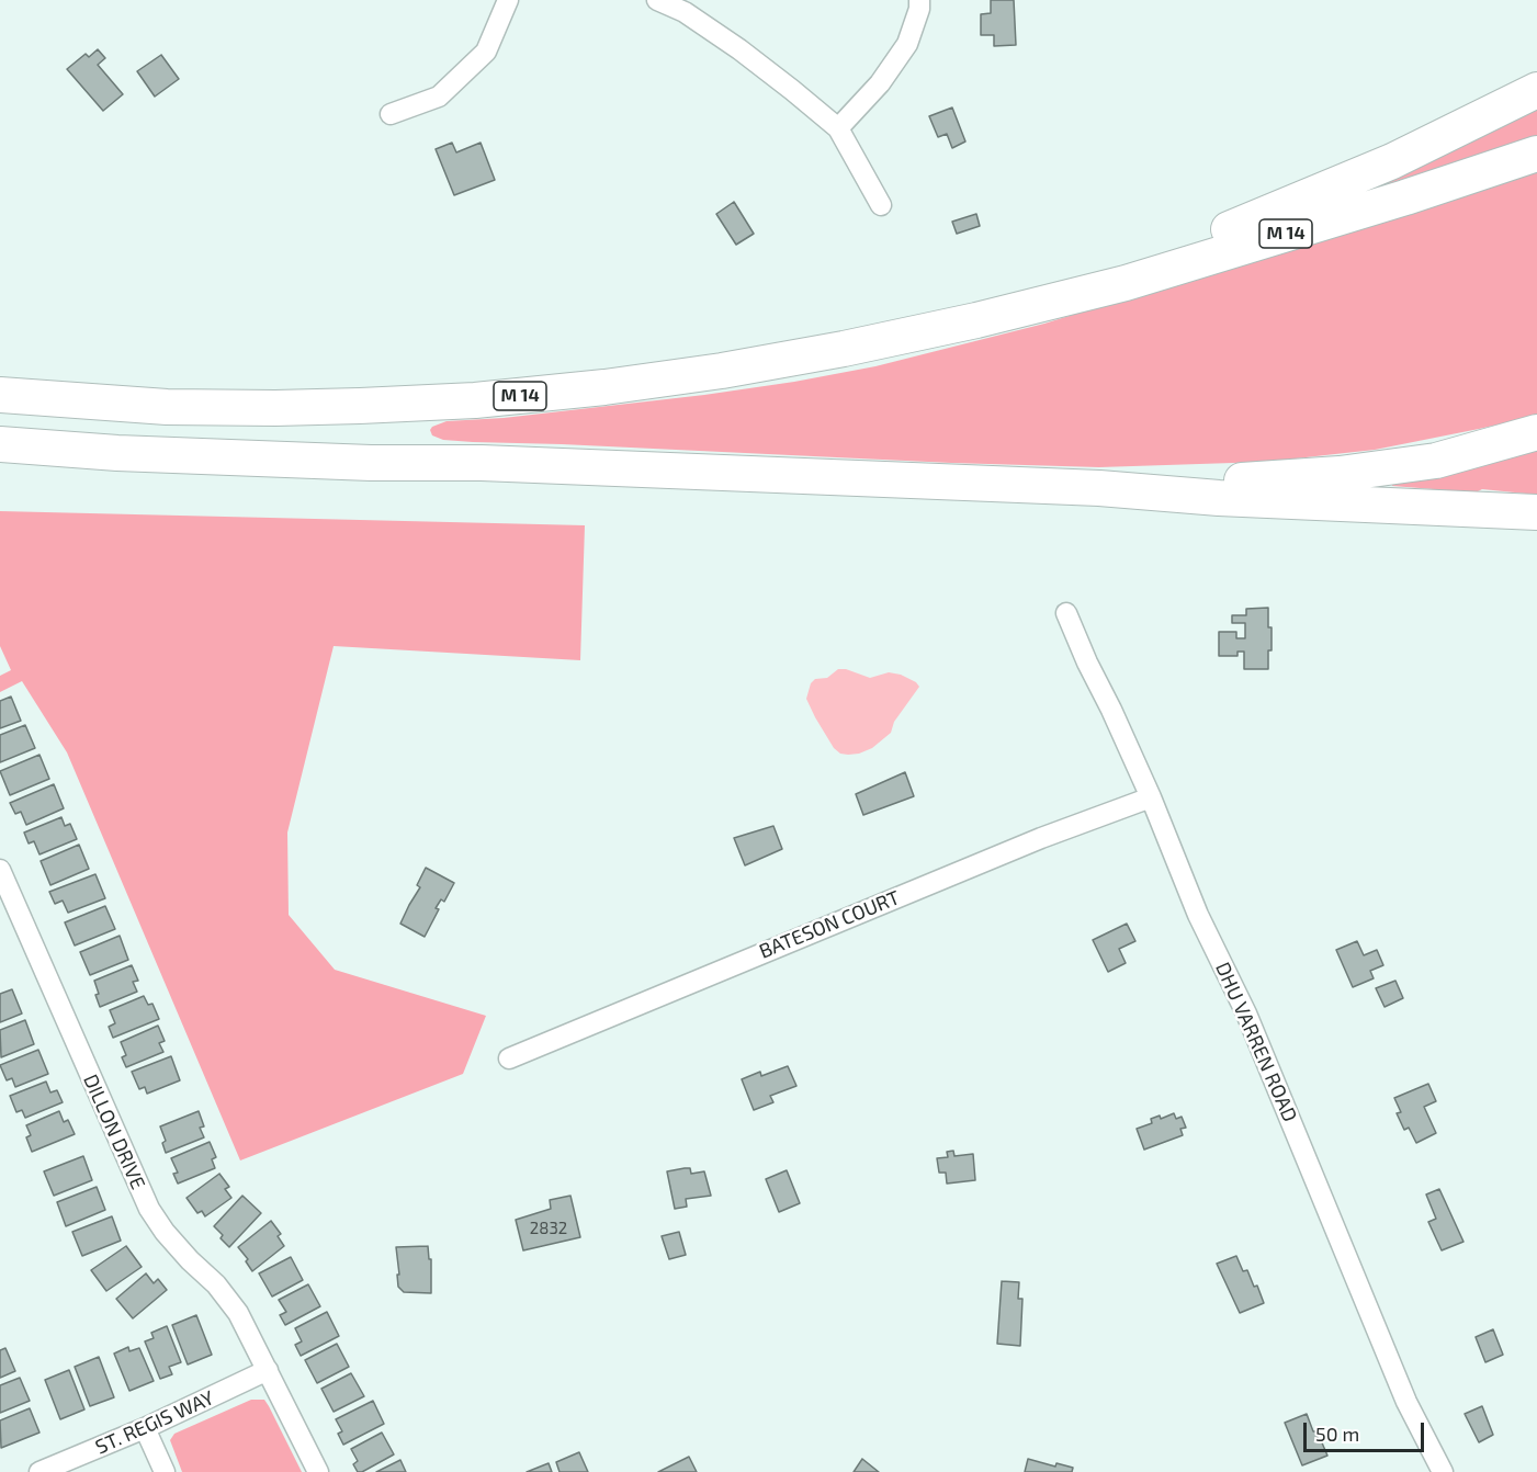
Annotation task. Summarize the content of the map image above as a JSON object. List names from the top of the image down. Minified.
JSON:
{"streets":{"highway":["M 14"],"street":["BATESON COURT","DHU VARREN ROAD","DILLON DRIVE","ST. REGIS WAY"]},"crossings":[["BATESON COURT","DHU VARREN ROAD"],["DILLON DRIVE","ST. REGIS WAY"]],"house_numbers":["2832"],"scale_bar":"50 m"}
